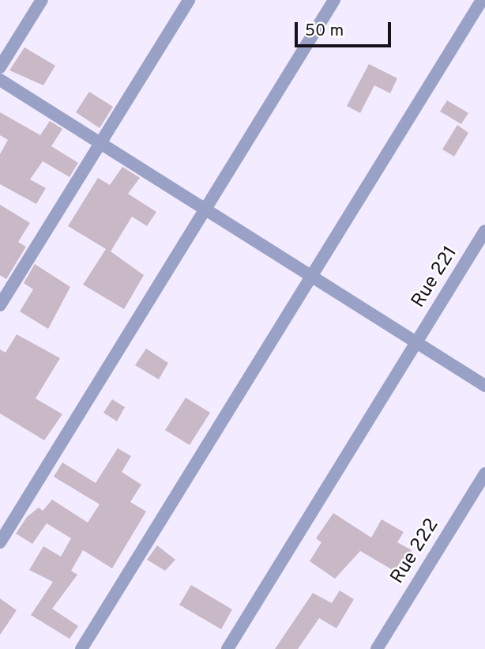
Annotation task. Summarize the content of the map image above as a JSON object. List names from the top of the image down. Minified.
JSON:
{"streets":{"street":["Rue 221","Rue 222"]},"scale_bar":"50 m"}
